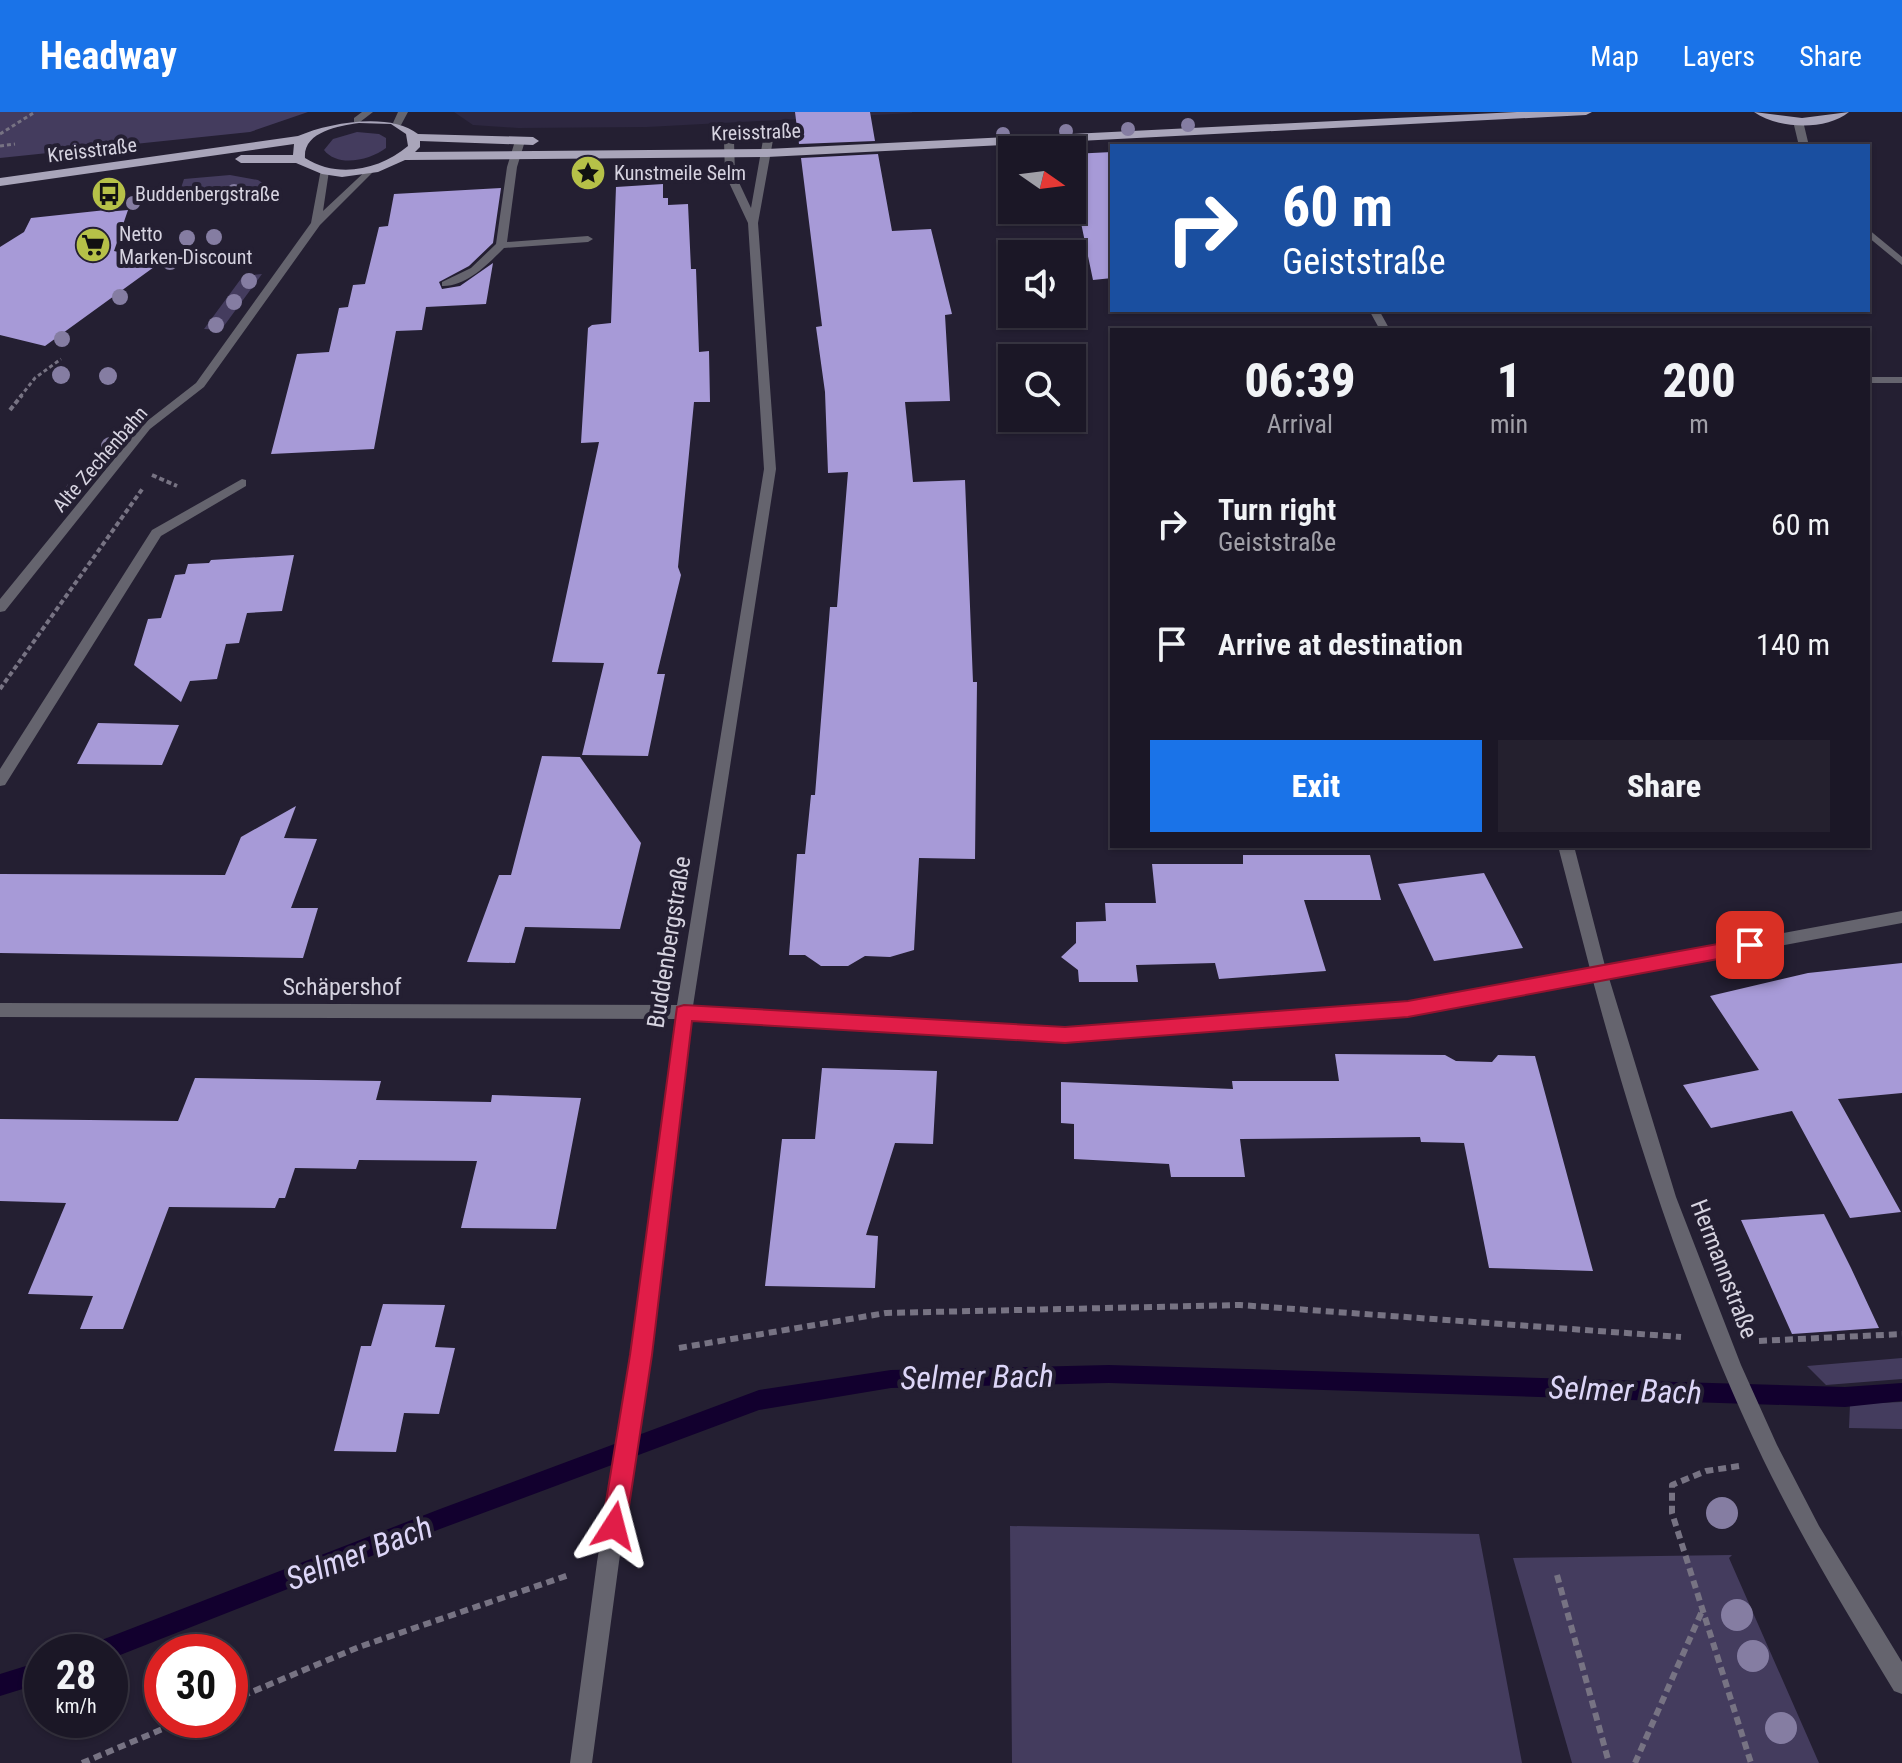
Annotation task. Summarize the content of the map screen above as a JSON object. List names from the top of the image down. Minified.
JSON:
{"streets":{"main road":["Kreisstraße"],"street":["Alte Zechenbahn","Buddenbergstraße","Schäpershof","Hermannstraße"]},"crossings":[["Kreisstraße","Alte Zechenbahn"],["Kreisstraße","Buddenbergstraße"],["Buddenbergstraße","Schäpershof"],["Schäpershof","Hermannstraße"]],"water":["Selmer Bach"],"places":{"place":["Kunstmeile Selm"],"bus stop":["Buddenbergstraße"],"supermarket":["Netto Marken-Discount"]},"north":"right","page":{"header":"Headway","nav":["Map","Layers","Share"],"turn":["60 m","Geiststraße"],"eta":["06:39","Arrival","1","min","200","m"],"list":[{"name":"Turn right","note":"Geiststraße","value":"60 m"},{"name":"Arrive at destination","value":"140 m"}],"buttons":["Exit","Share"],"speed":"28 km/h","limit":"30"}}
